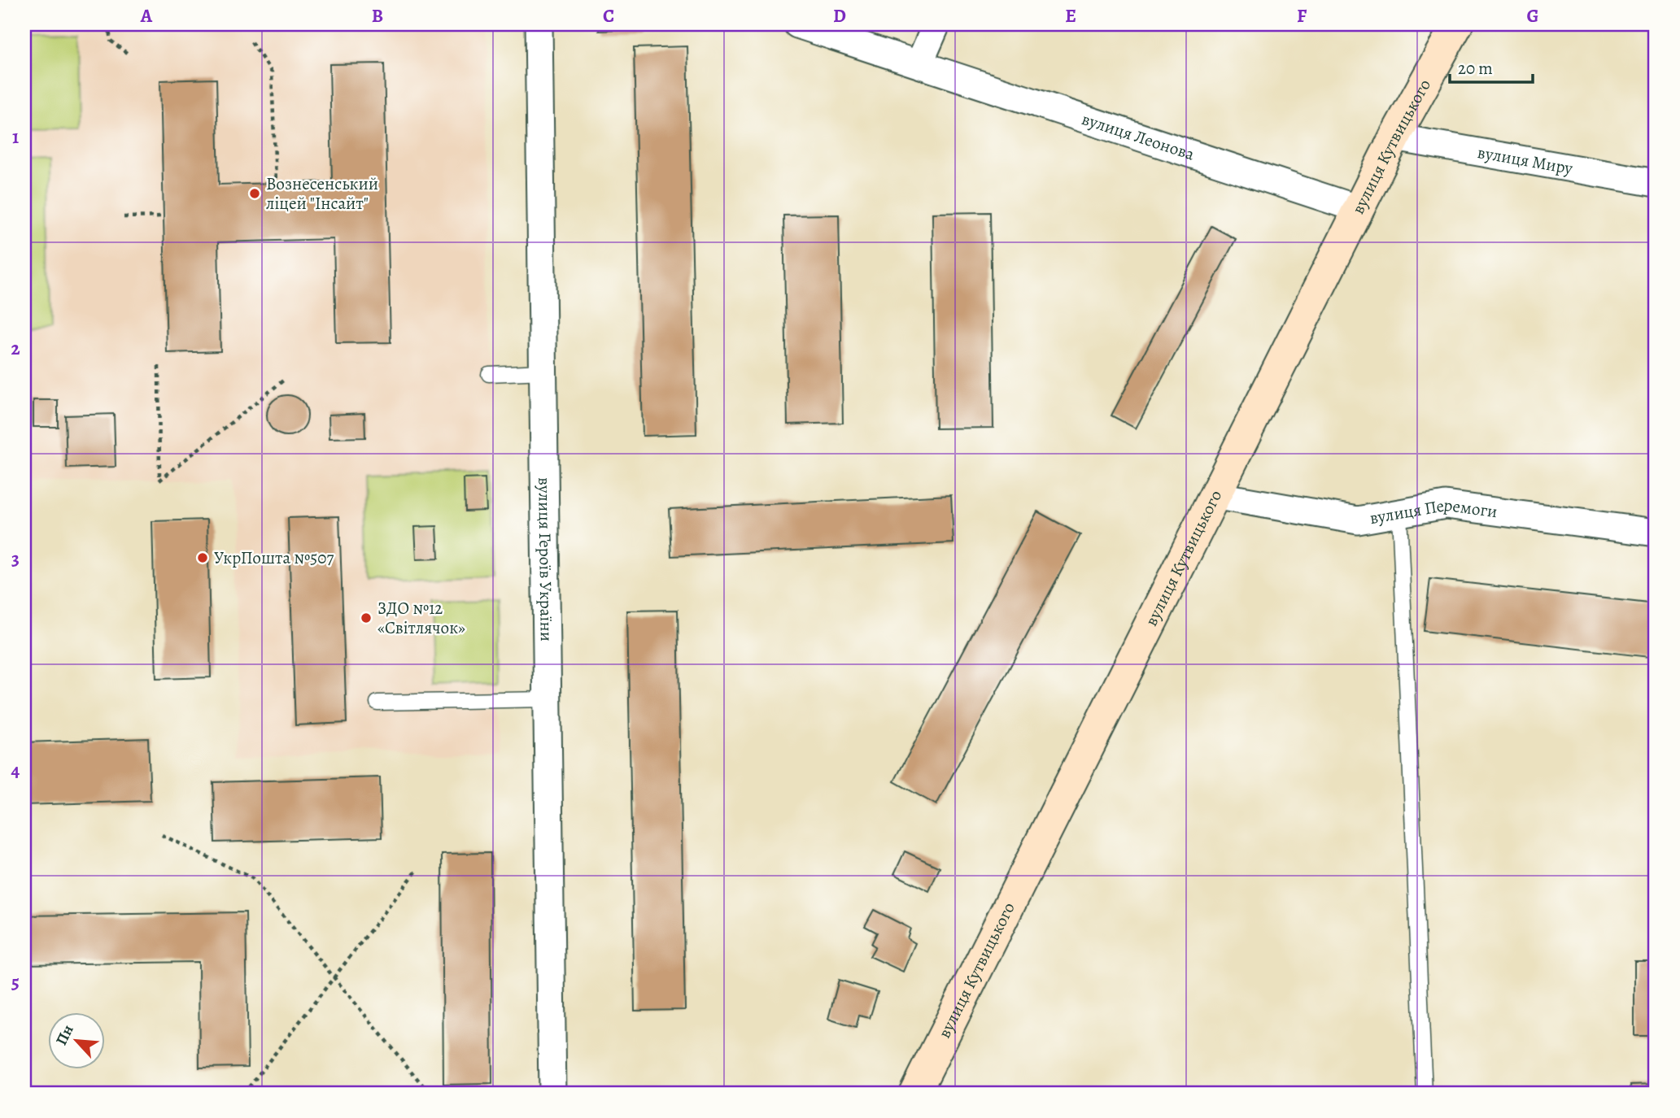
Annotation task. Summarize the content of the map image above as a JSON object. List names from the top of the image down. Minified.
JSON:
{"streets":{"street":["вулиця Леонова","вулиця Кутвицького","вулиця Миру","вулиця Перемоги","вулиця Героїв України"]},"crossings":[["вулиця Леонова","вулиця Кутвицького"],["вулиця Кутвицького","вулиця Миру"],["вулиця Кутвицького","вулиця Перемоги"]],"places":["Вознесенський ліцей \"Інсайт\"","УкрПошта №507","ЗДО №12 «Світлячок»"],"scale_bar":"20 m","north":"top left","grid":{"columns":["A","B","C","D","E","F","G"],"rows":["1","2","3","4","5"]}}
